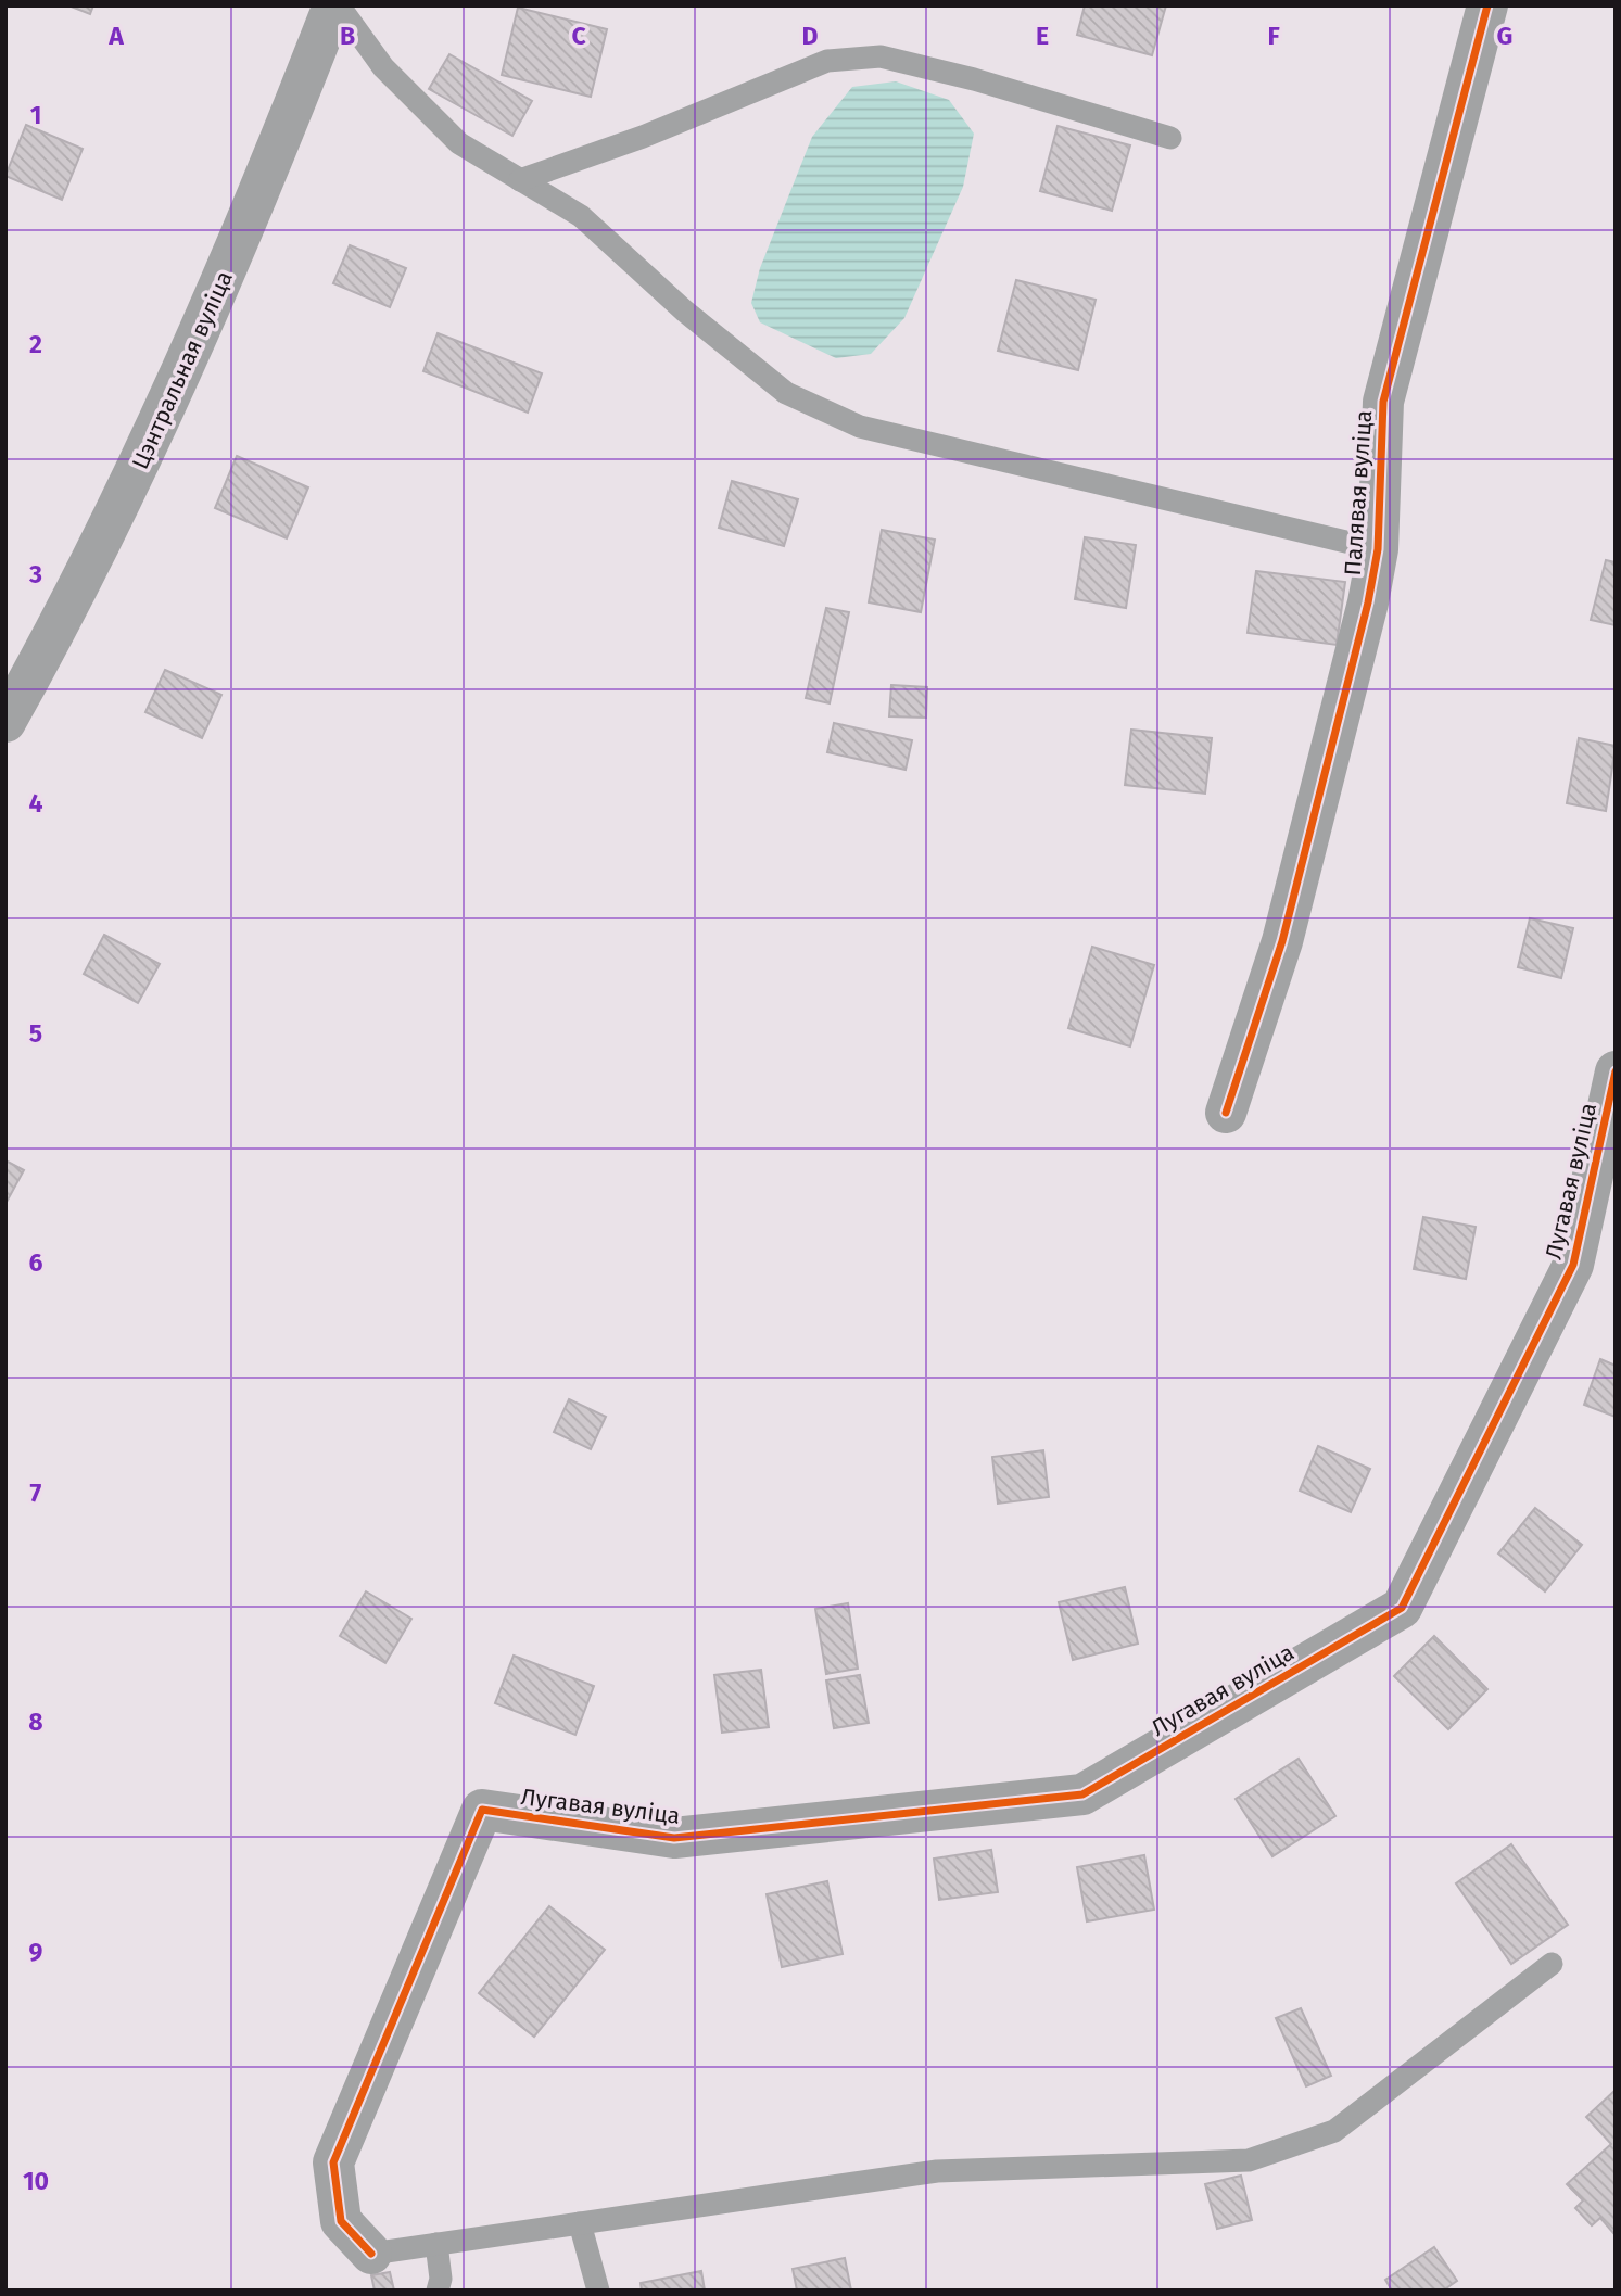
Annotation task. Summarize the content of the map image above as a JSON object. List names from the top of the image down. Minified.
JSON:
{"streets":{"street":["Цэнтральная вуліца","Палявая вуліца","Лугавая вуліца"]},"grid":{"columns":["A","B","C","D","E","F","G"],"rows":["1","2","3","4","5","6","7","8","9","10"]}}
